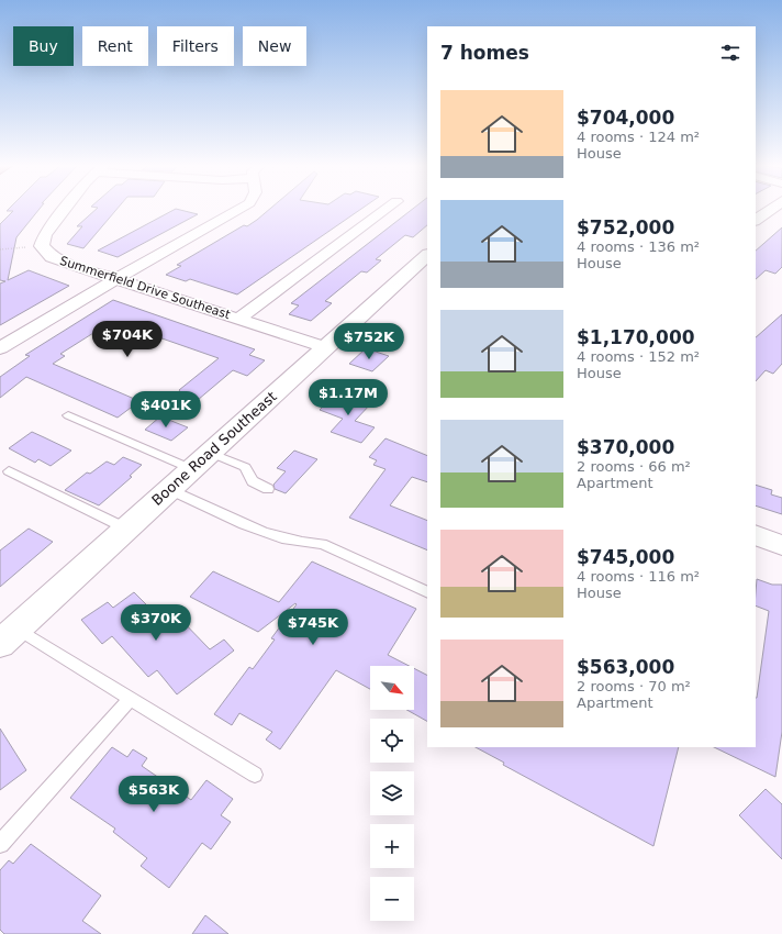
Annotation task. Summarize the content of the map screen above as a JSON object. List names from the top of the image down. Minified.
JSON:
{"streets":{"street":["Summerfield Drive Southeast","Boone Road Southeast"]},"crossings":[["Summerfield Drive Southeast","Boone Road Southeast"]],"north":"bottom right","page":{"chip":["Buy","Rent","Filters","New"],"heading":"7 homes","list":[{"name":"$704,000","note":"4 rooms · 124 m² · House"},{"name":"$752,000","note":"4 rooms · 136 m² · House"},{"name":"$1,170,000","note":"4 rooms · 152 m² · House"},{"name":"$370,000","note":"2 rooms · 66 m² · Apartment"},{"name":"$745,000","note":"4 rooms · 116 m² · House"},{"name":"$563,000","note":"2 rooms · 70 m² · Apartment"}],"price":["$704K","$752K","$1.17M","$401K","$370K","$745K","$563K"],"map_buttons":["+","−"]}}
